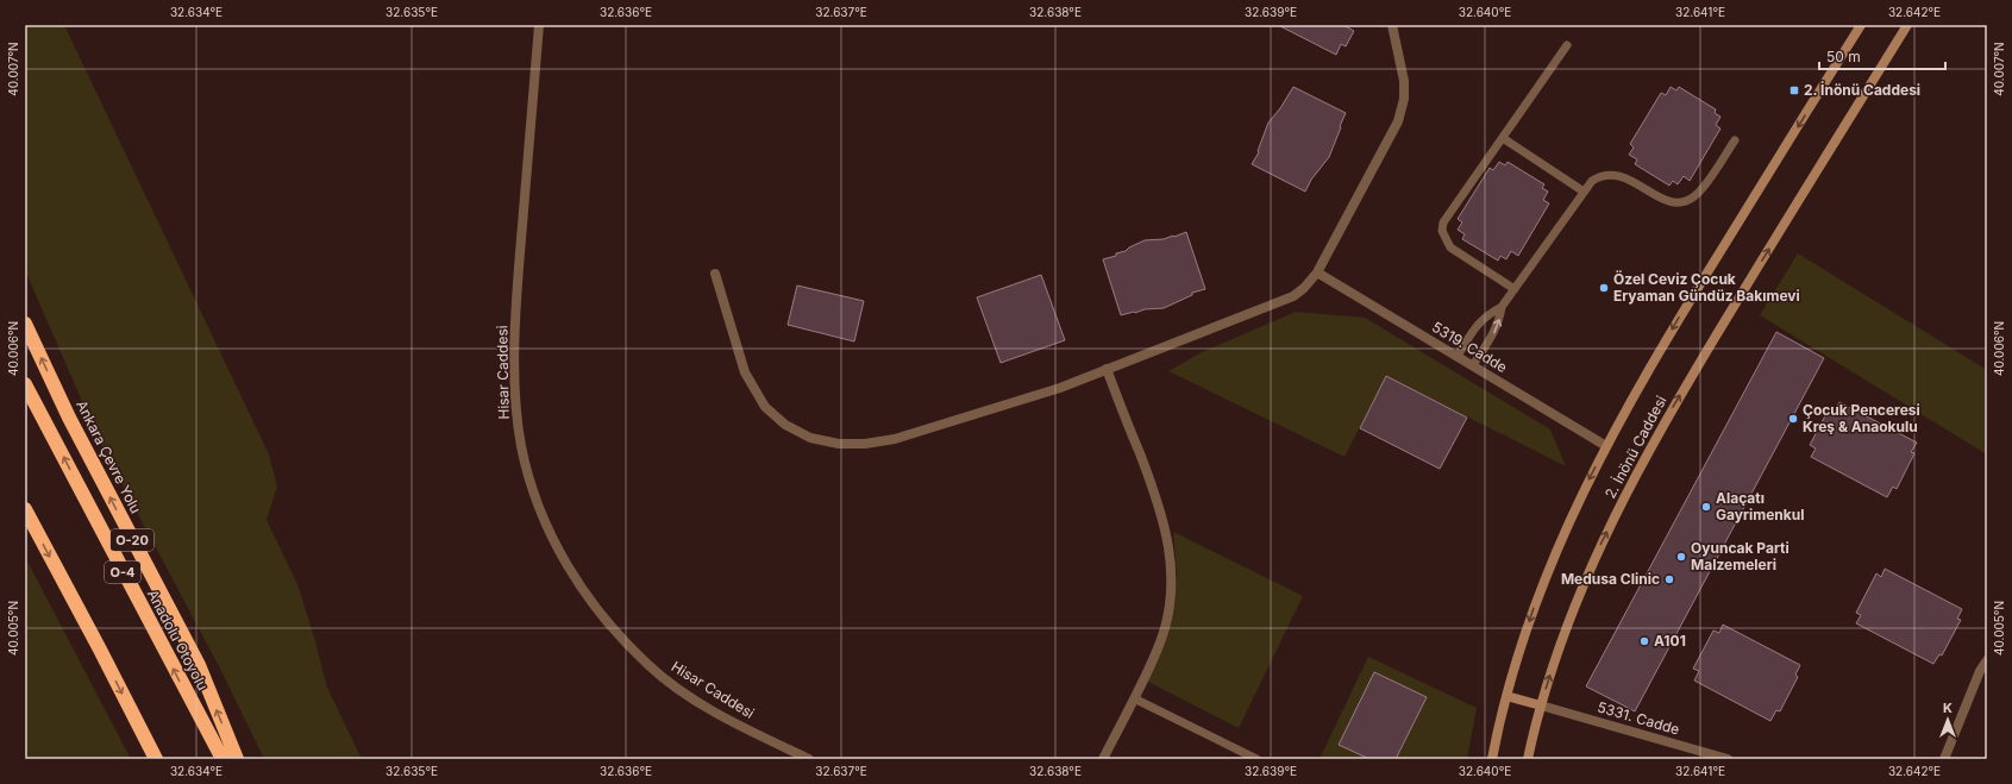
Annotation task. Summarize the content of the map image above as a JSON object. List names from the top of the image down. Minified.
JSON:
{"streets":{"highway":["Ankara Çevre Yolu","O-20","O-4","Anadolu Otoyolu"],"main road":["2. İnönü Caddesi"],"street":["5319. Cadde","Hisar Caddesi","5331. Cadde"]},"crossings":[["5319. Cadde","2. İnönü Caddesi"],["2. İnönü Caddesi","5331. Cadde"]],"places":{"transit":["2. İnönü Caddesi"],"other":["Özel Ceviz Çocuk Eryaman Gündüz Bakımevi","Çocuk Penceresi Kreş & Anaokulu","Alaçatı Gayrimenkul","Oyuncak Parti Malzemeleri","Medusa Clinic","A101"]},"scale_bar":"50 m","north":"top","coordinates":["32.634°E","32.635°E","32.636°E","32.637°E","32.638°E","32.639°E","32.640°E","32.641°E","32.642°E","40.007°N","40.006°N","40.005°N"]}
